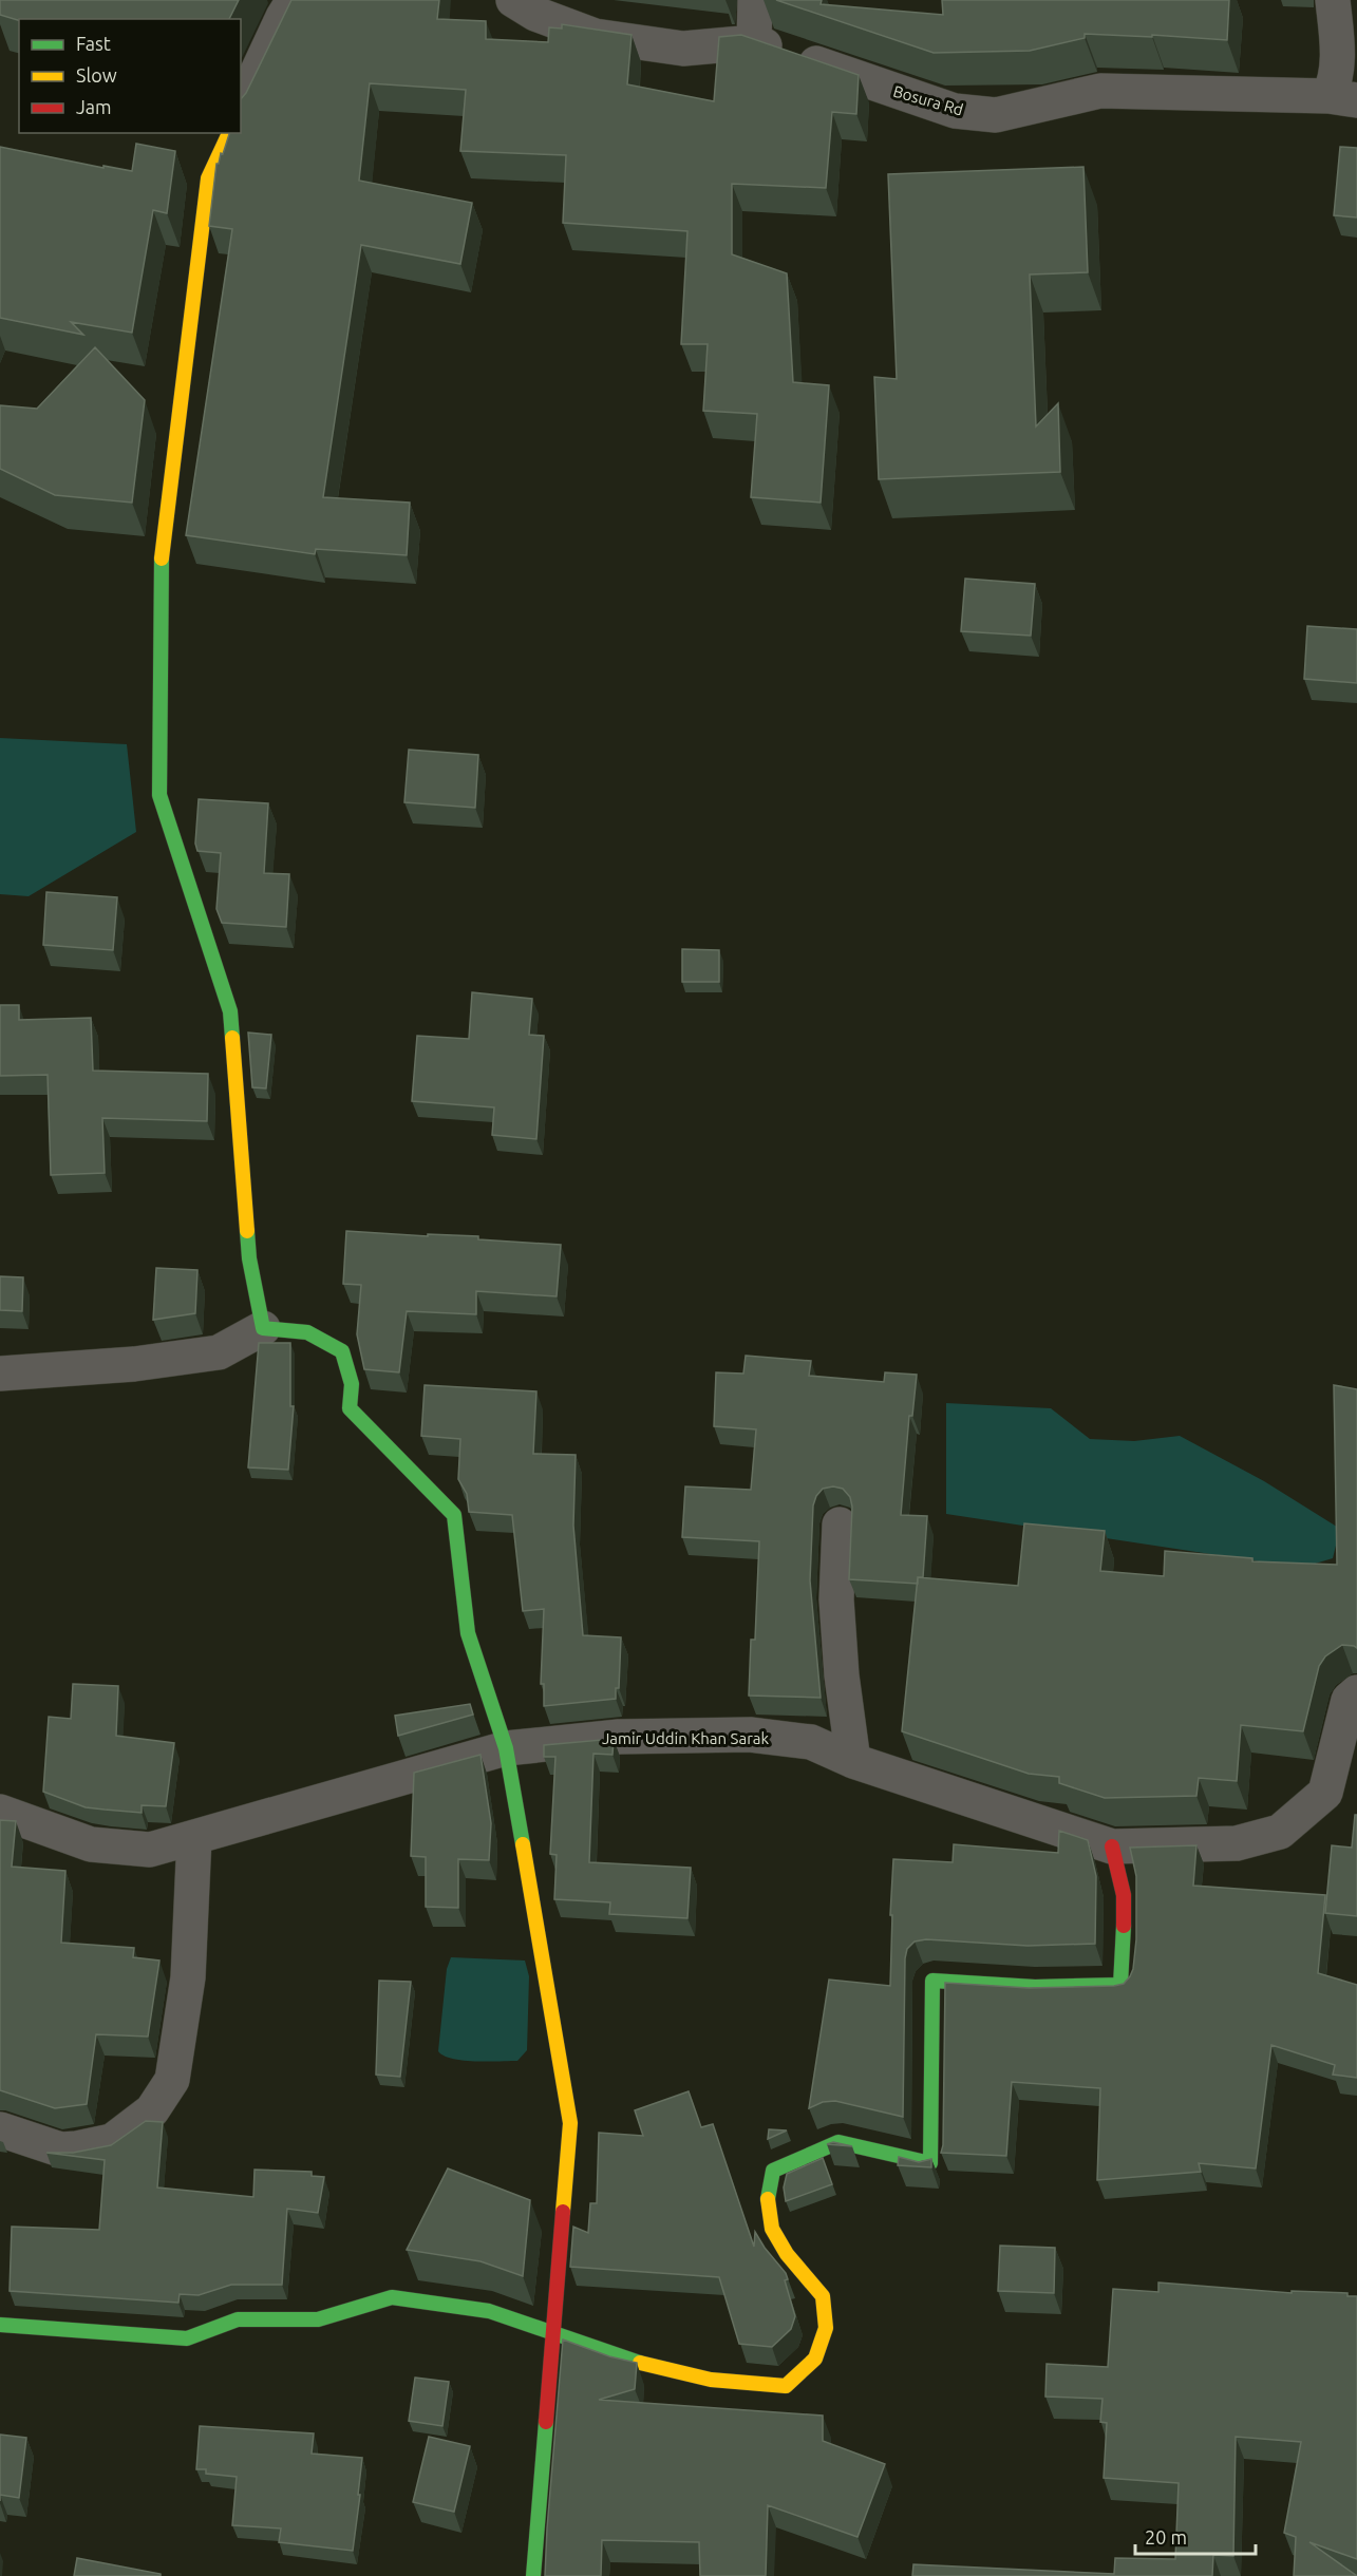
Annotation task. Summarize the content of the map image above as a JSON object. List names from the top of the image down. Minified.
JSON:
{"streets":{"street":["Bosura Rd","Jamir Uddin Khan Sarak"]},"legend":["Fast","Slow","Jam"],"scale_bar":"20 m"}
